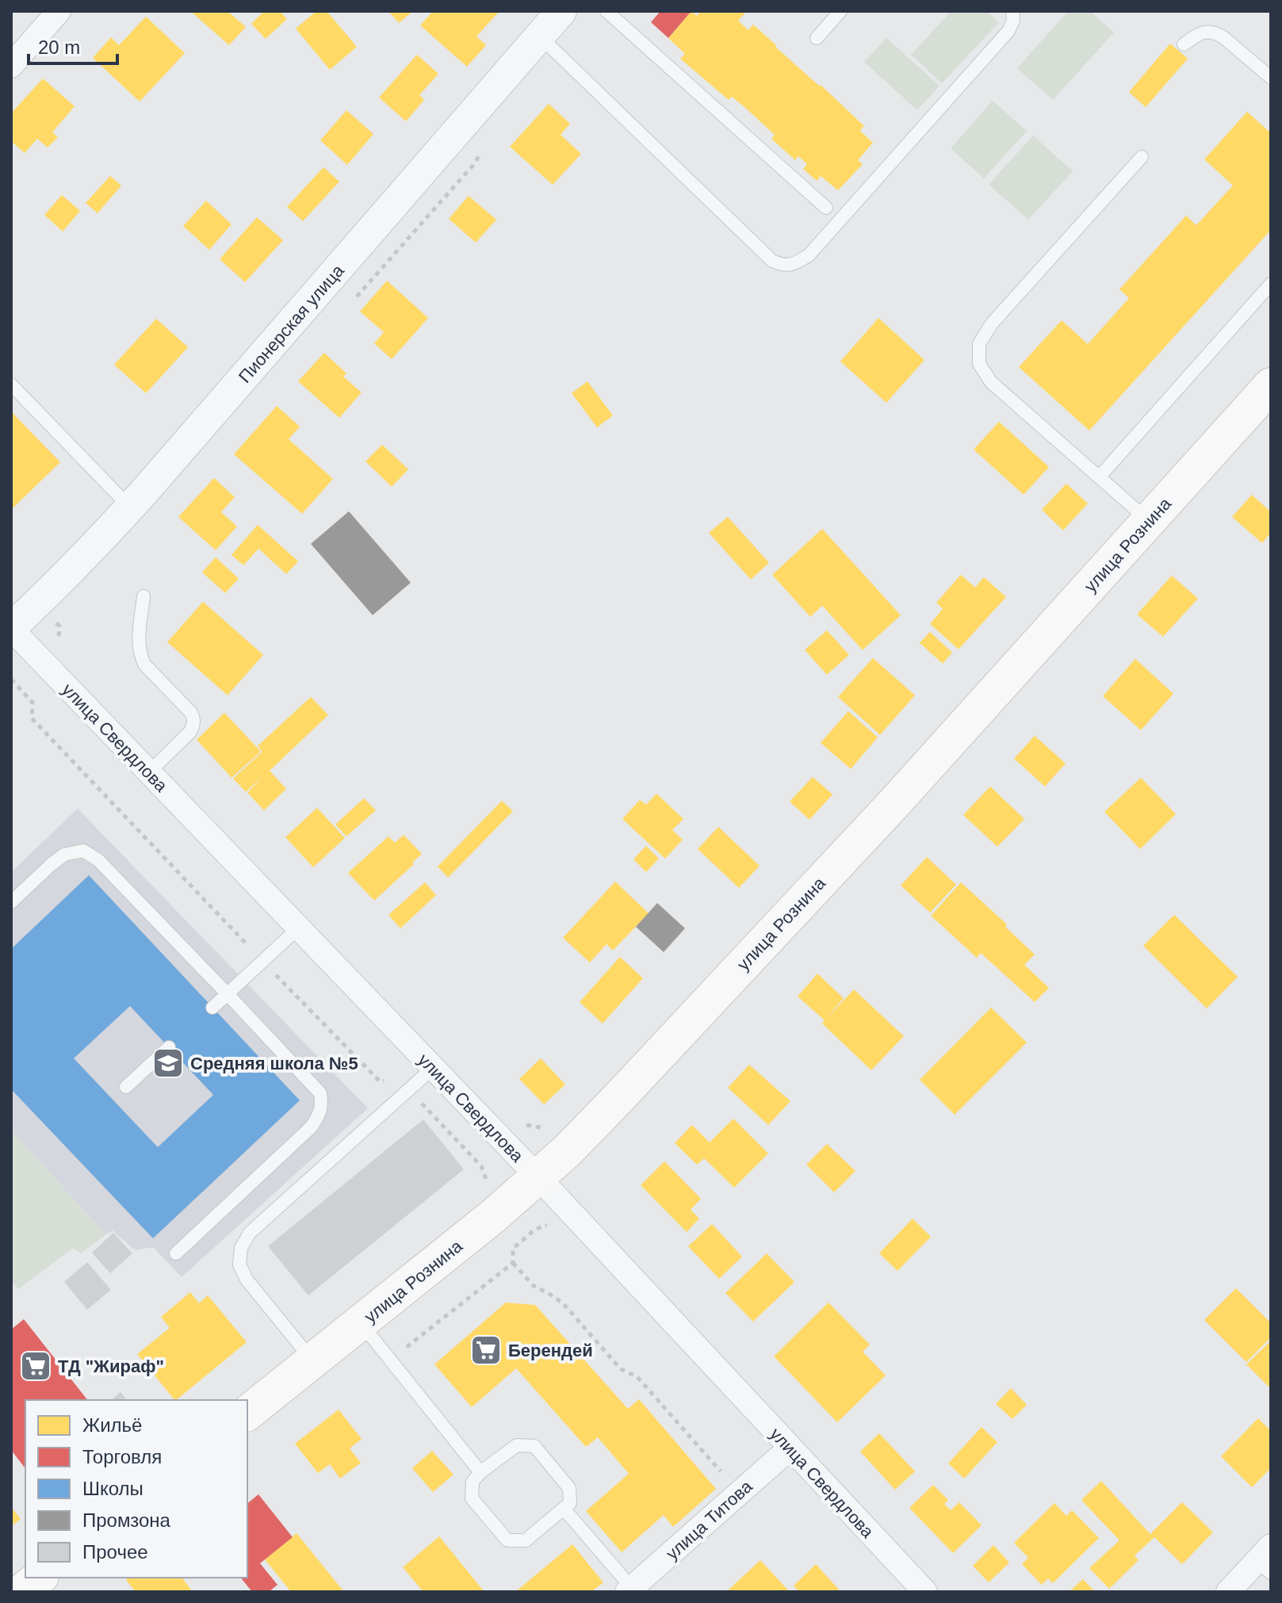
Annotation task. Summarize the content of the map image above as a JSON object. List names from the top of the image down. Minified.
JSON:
{"streets":{"main road":["улица Рознина"],"street":["Пионерская улица","улица Свердлова","улица Титова"]},"crossings":[["Пионерская улица","улица Свердлова"],["улица Рознина","улица Свердлова"],["улица Свердлова","улица Титова"]],"places":{"school or university":["Средняя школа №5"],"supermarket":["Берендей","ТД \"Жираф\""]},"legend":["Жильё","Торговля","Школы","Промзона","Прочее"],"scale_bar":"20 m"}
